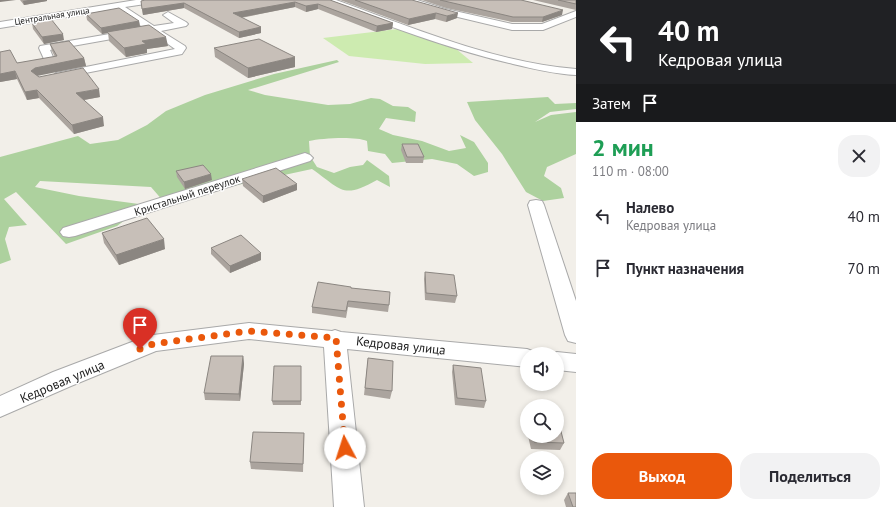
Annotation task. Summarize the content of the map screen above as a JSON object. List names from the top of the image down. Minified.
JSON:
{"streets":{"street":["Центральная улица","Кристальный переулок","Кедровая улица"]},"page":{"turn":["40 m","Кедровая улица"],"then":"Затем","heading":["2 мин","110 m · 08:00"],"list":[{"name":"Налево","note":"Кедровая улица","value":"40 m"},{"name":"Пункт назначения","value":"70 m"}],"buttons":["Выход","Поделиться"]}}
